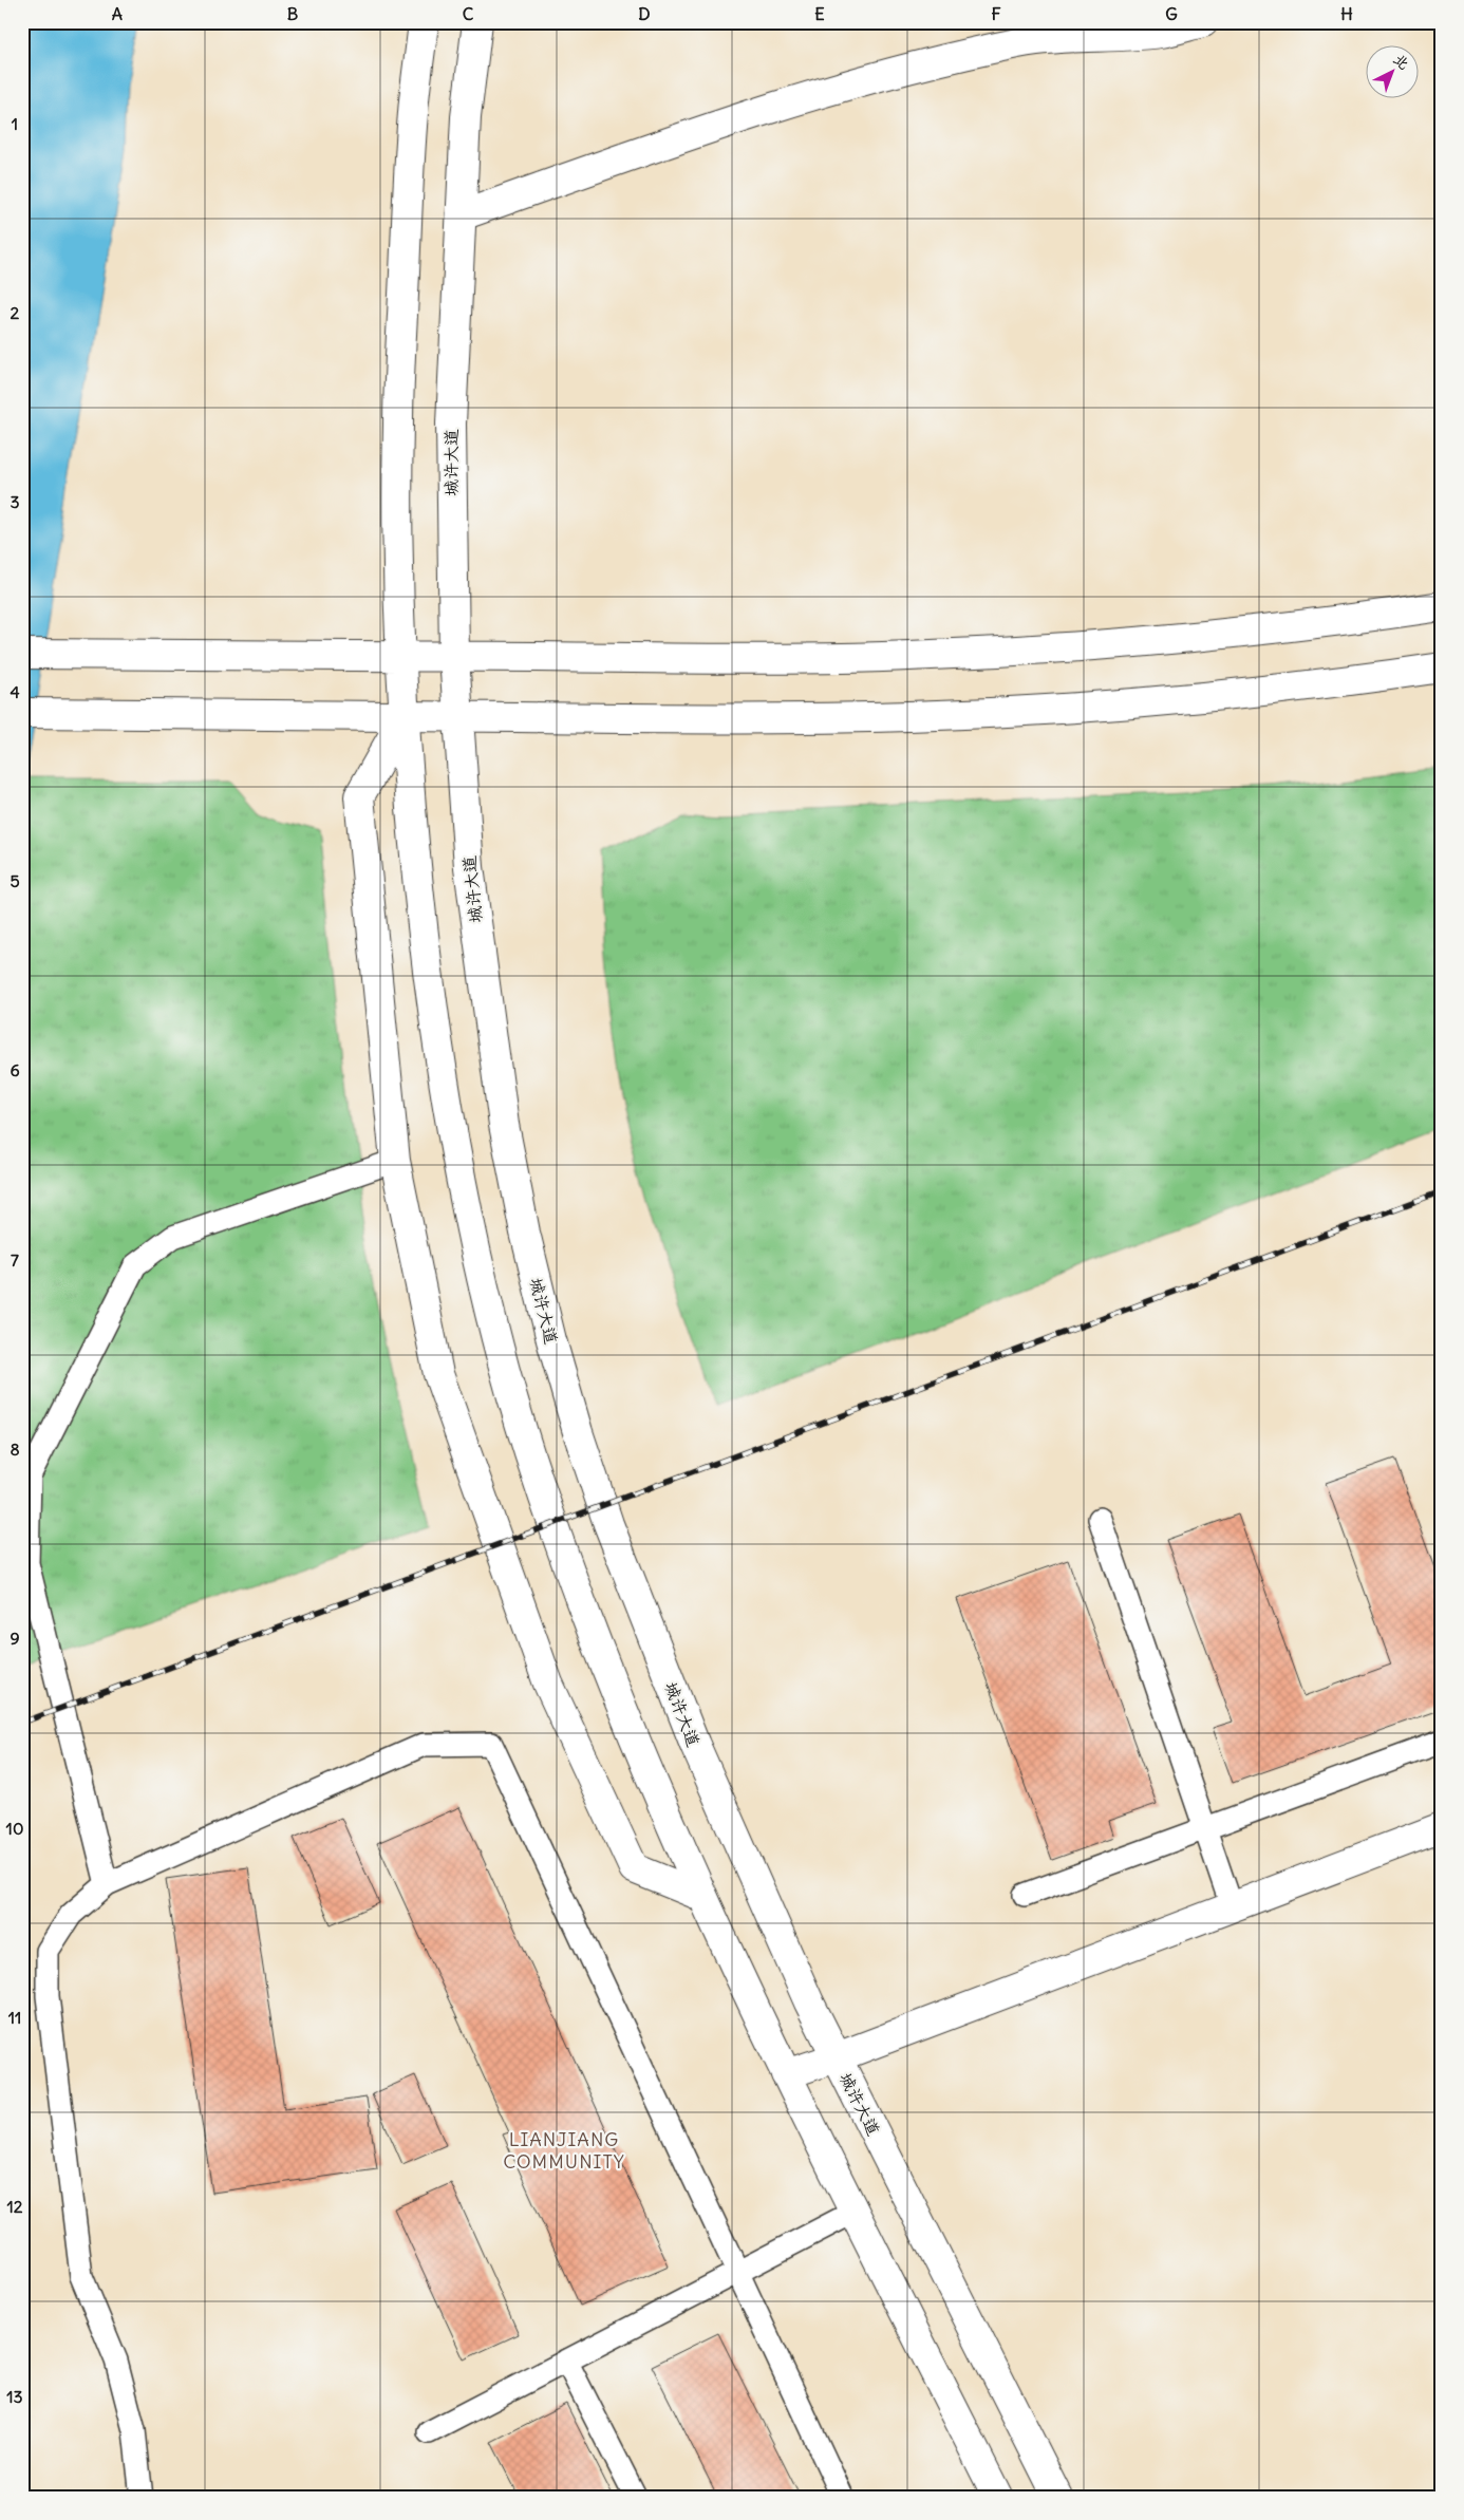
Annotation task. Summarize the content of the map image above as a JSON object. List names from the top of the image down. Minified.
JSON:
{"streets":{"main road":["城许大道"]},"districts":["LIANJIANG COMMUNITY"],"north":"top right","grid":{"columns":["A","B","C","D","E","F","G","H"],"rows":["1","2","3","4","5","6","7","8","9","10","11","12","13"]}}
